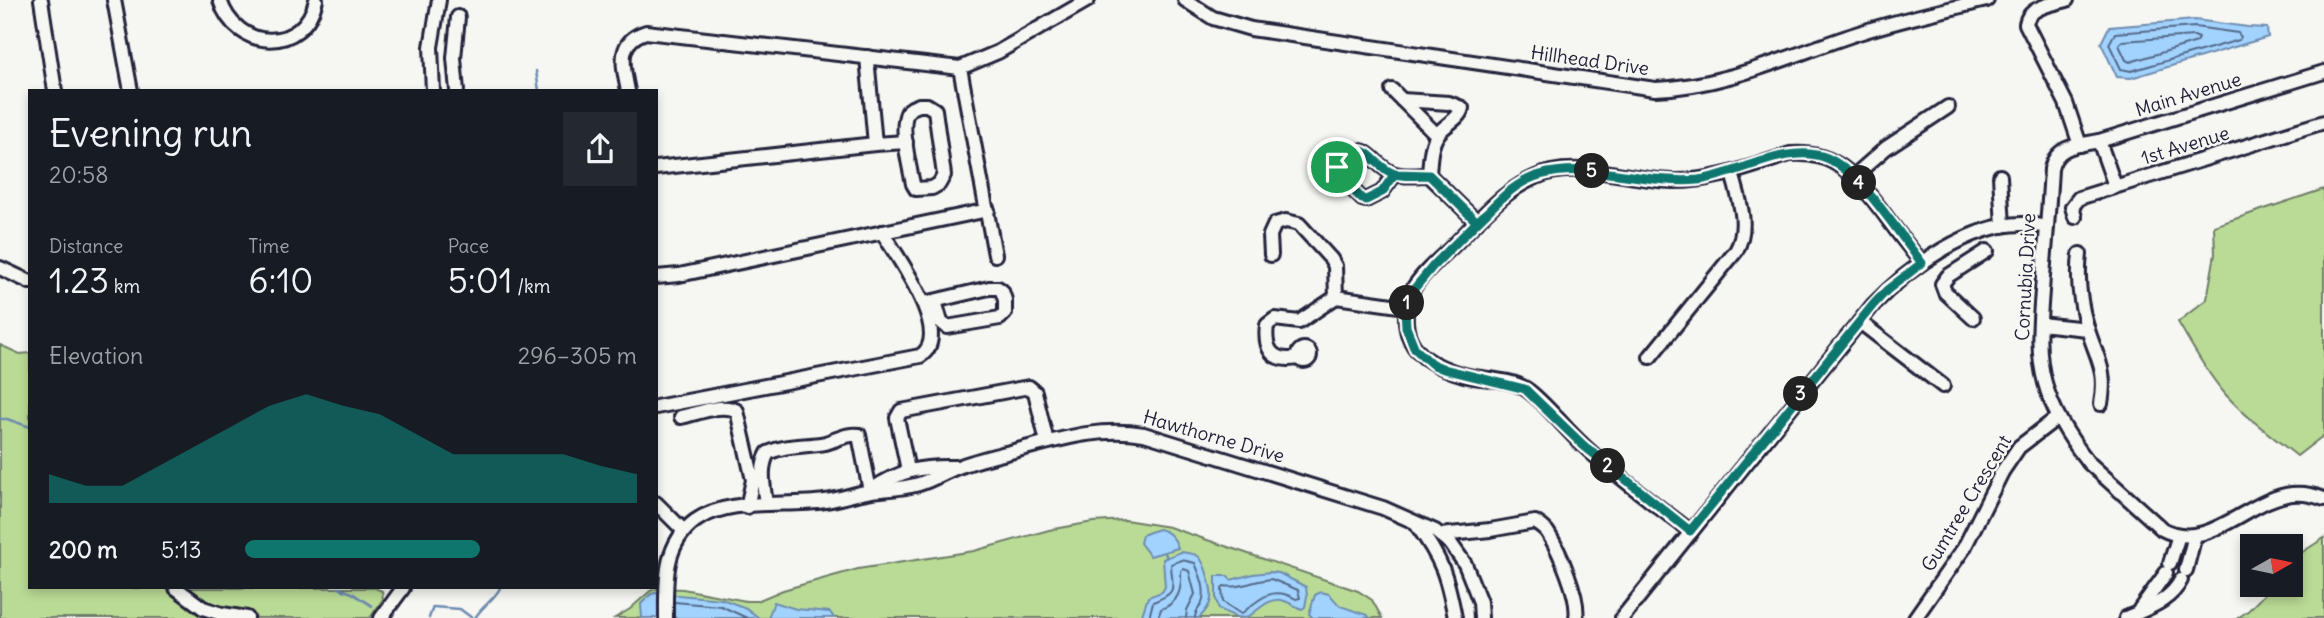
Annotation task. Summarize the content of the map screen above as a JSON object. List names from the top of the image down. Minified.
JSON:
{"streets":{"street":["Hillhead Drive","Main Avenue","1st Avenue","Cornubia Drive","Hawthorne Drive","Gumtree Crescent"]},"crossings":[["Main Avenue","Cornubia Drive"],["Cornubia Drive","Gumtree Crescent"]],"north":"right","page":{"heading":["Evening run","20:58"],"pins":["5","4","1","3","2"],"stats":[["Distance","1.23 km"],["Time","6:10"],["Pace","5:01 /km"]],"chart":["Elevation","296–305 m"],"list":[{"name":"200 m","note":"5:13"}]}}
